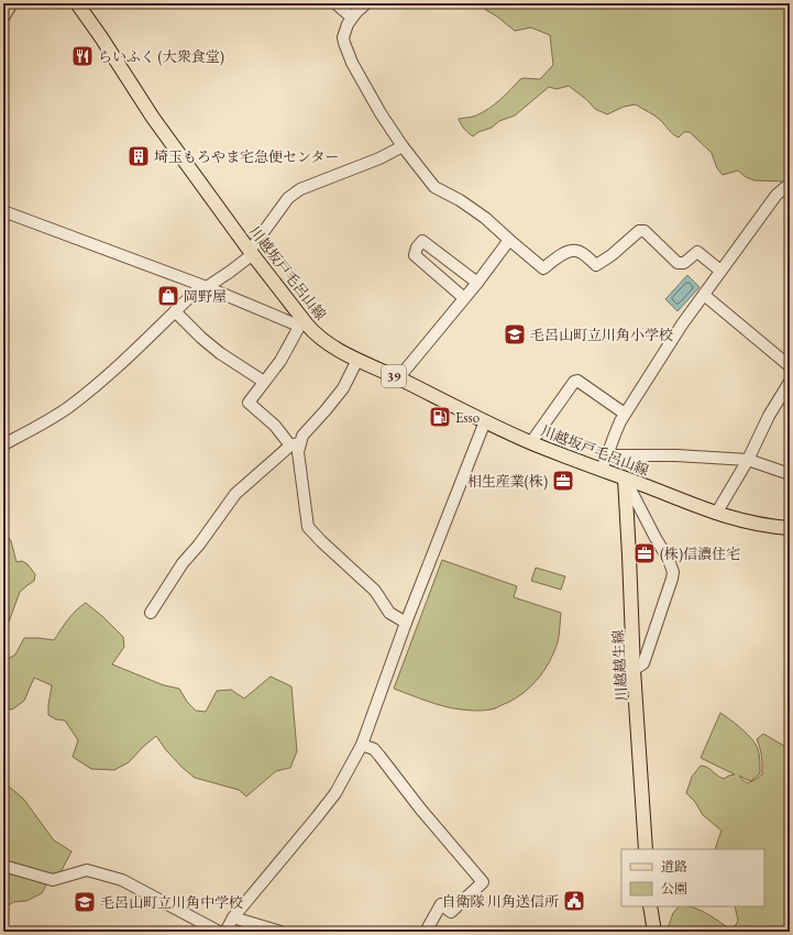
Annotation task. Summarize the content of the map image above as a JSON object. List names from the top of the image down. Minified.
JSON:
{"streets":{"main road":["川越坂戸毛呂山線","39","川越越生線"]},"crossings":[["川越坂戸毛呂山線","川越越生線"]],"places":{"restaurant":["らいふく (大衆食堂)"],"building":["埼玉もろやま宅急便センター"],"shop":["岡野屋"],"school or university":["毛呂山町立川角小学校","毛呂山町立川角中学校"],"fuel station":["Esso"],"office":["相生産業(株)","(株)信濃住宅"],"public building":["自衛隊 川角送信所"]},"legend":["道路","公園"]}
